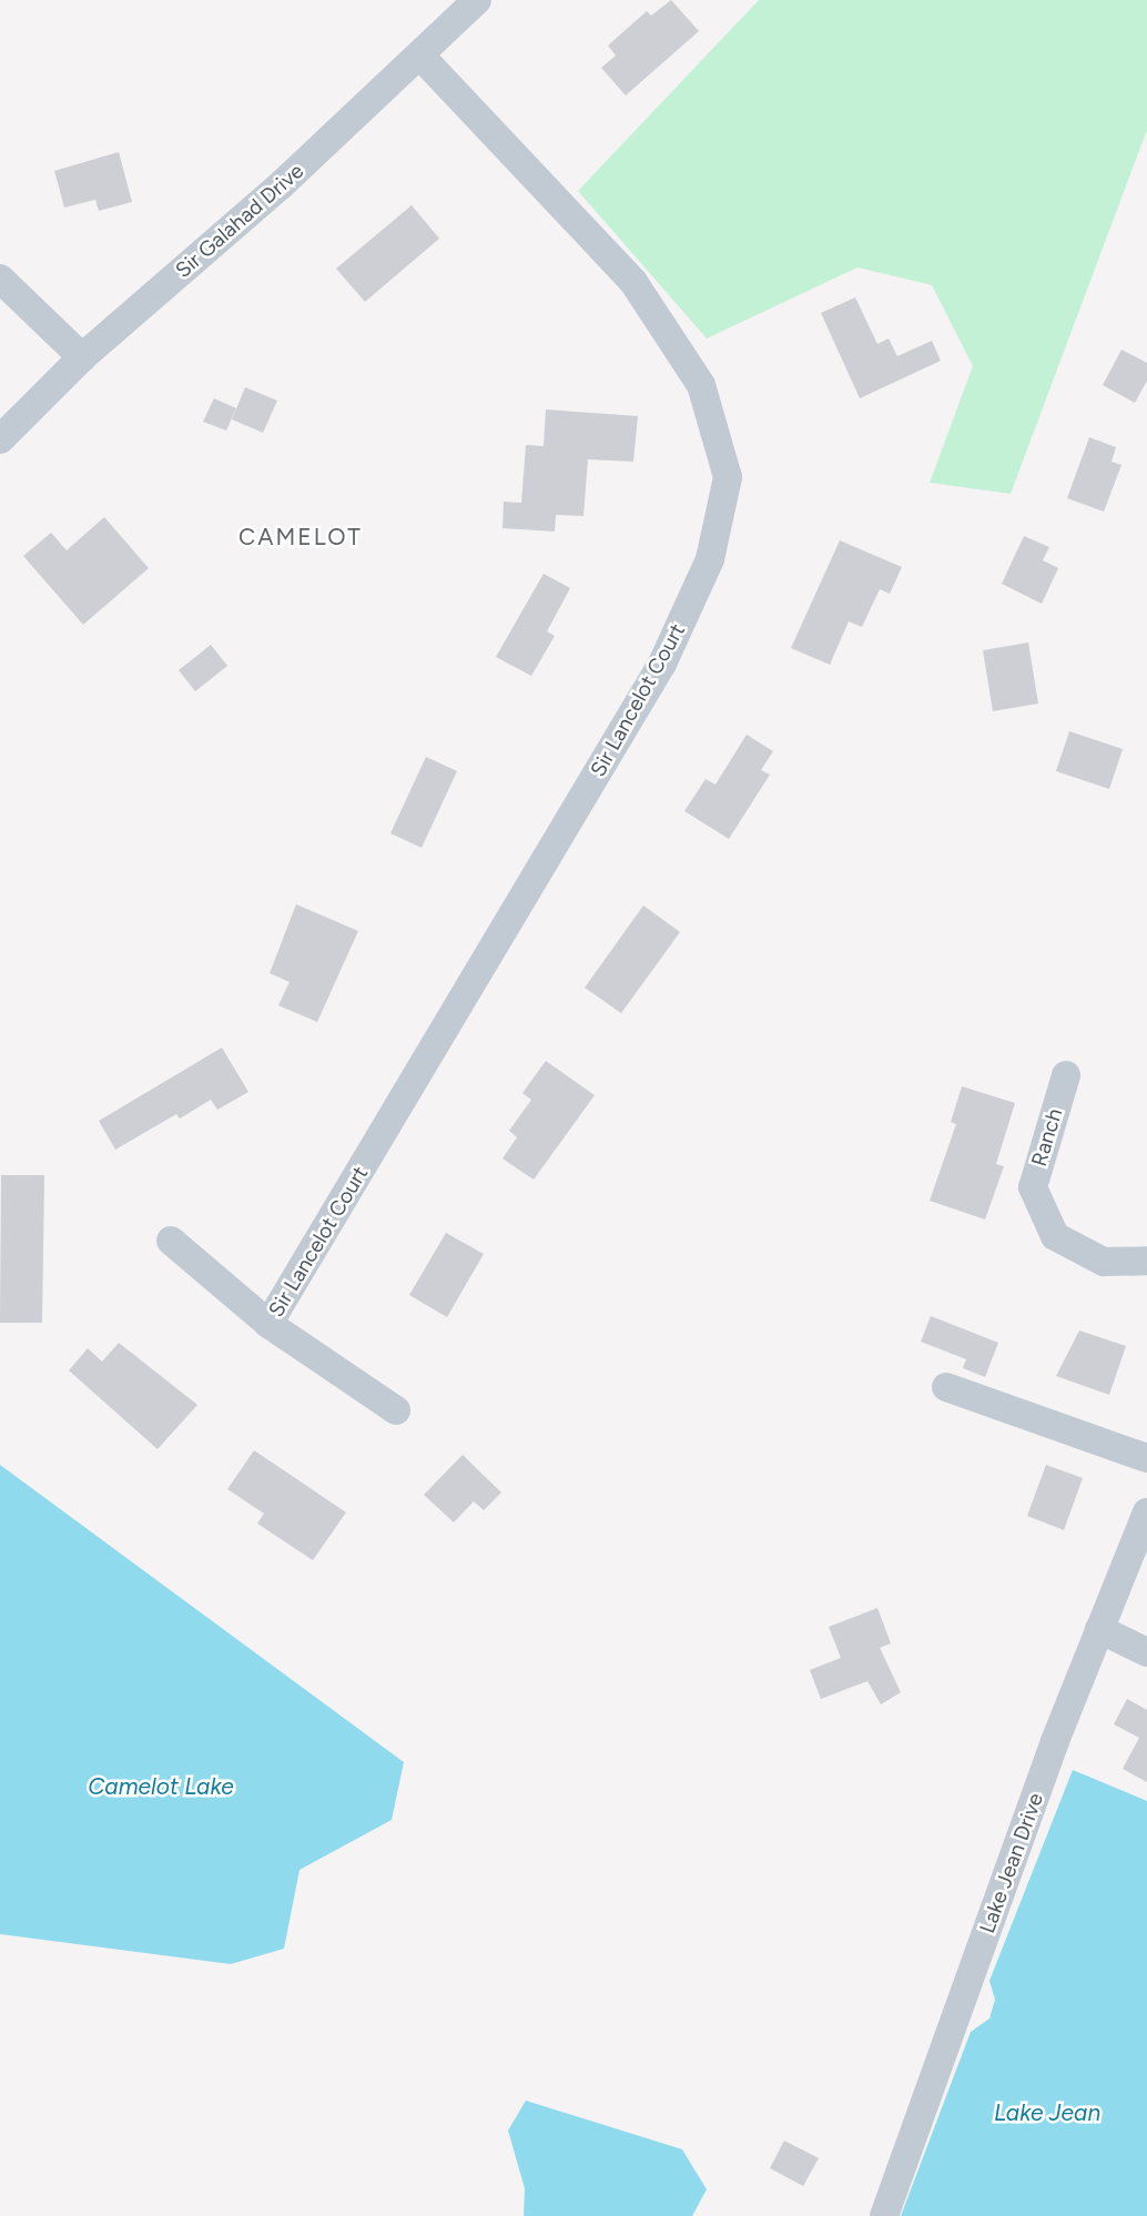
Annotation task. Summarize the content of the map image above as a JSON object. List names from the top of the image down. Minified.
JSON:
{"streets":{"street":["Sir Galahad Drive","Sir Lancelot Court","Ranch","Lake Jean Drive"]},"crossings":[["Sir Galahad Drive","Sir Lancelot Court"]],"districts":["CAMELOT"],"water":["Camelot Lake","Lake Jean"]}
